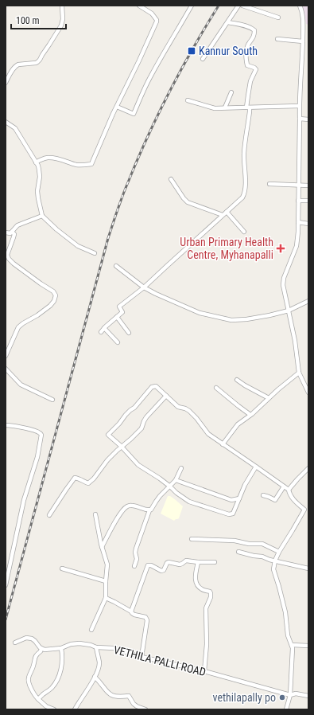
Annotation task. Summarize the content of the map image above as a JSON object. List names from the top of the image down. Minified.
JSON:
{"streets":{"street":["VETHILA PALLI ROAD"]},"places":{"transit":["Kannur South"],"health":["Urban Primary Health Centre, Myhanapalli"],"other":["vethilapally po"]},"scale_bar":"100 m"}
